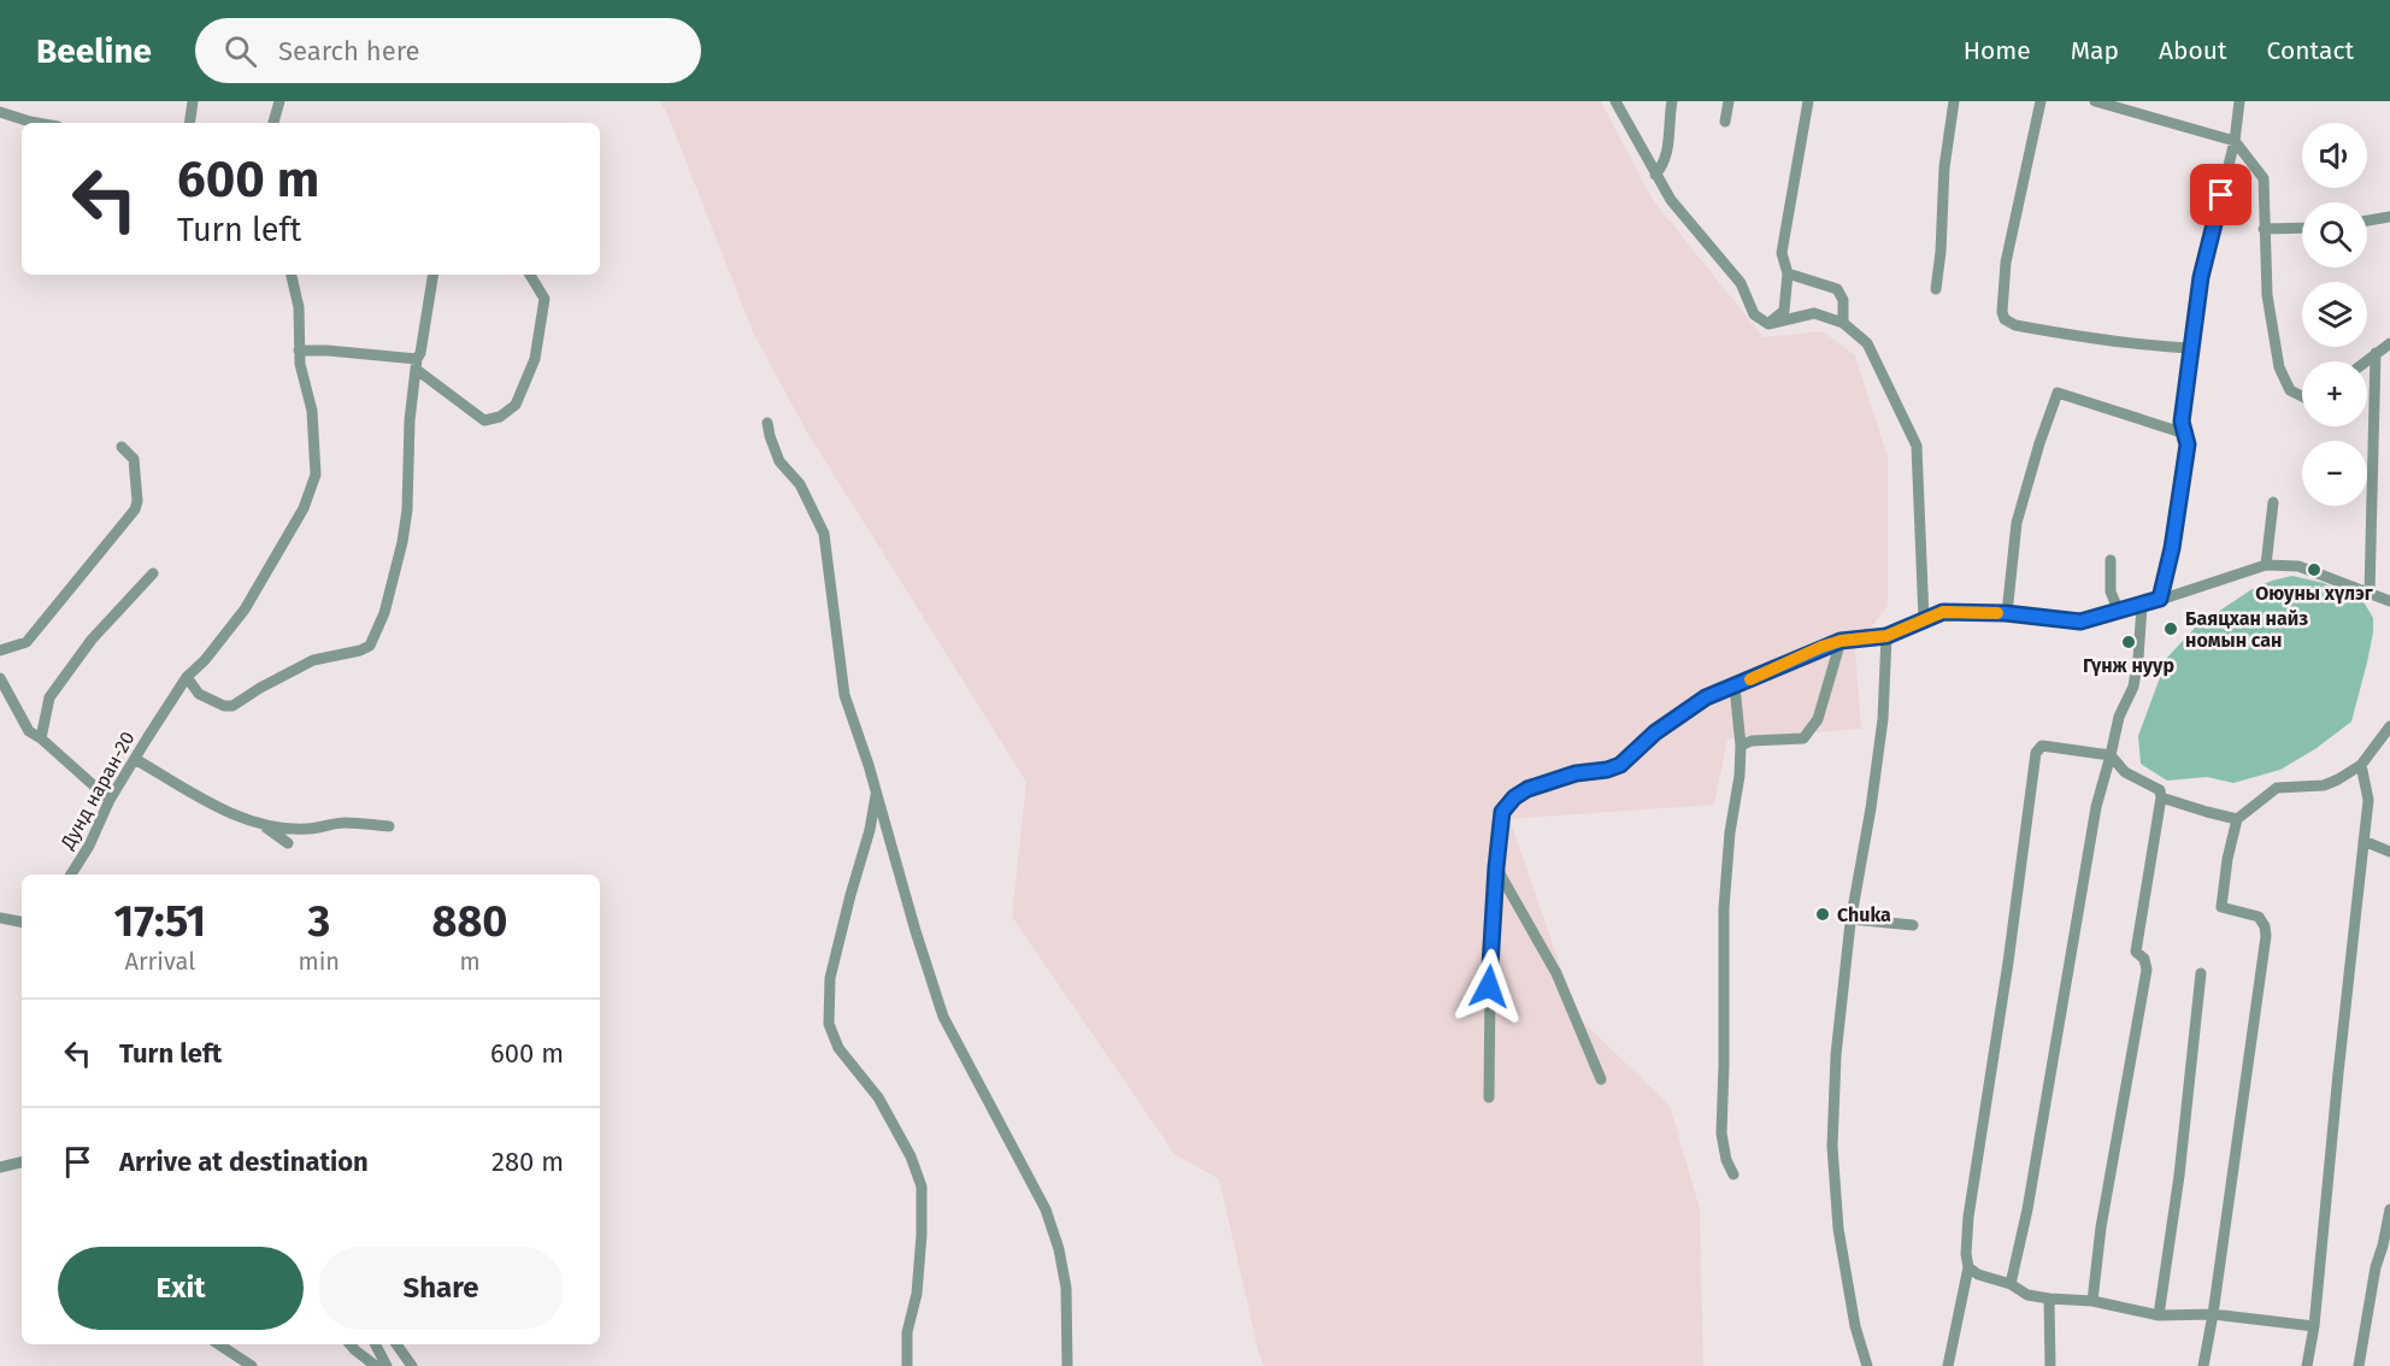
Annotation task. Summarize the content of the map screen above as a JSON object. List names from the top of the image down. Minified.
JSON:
{"streets":{"street":["Дунд наран-20"]},"places":["Оюуны хүлэг","Баяцхан найз номын сан","Гүнж нуур","Chuka"],"page":{"header":"Beeline","search":"Search here","nav":["Home","Map","About","Contact"],"map_buttons":["+","−"],"turn":["600 m","Turn left"],"eta":["17:51","Arrival","3","min","880","m"],"list":[{"name":"Turn left","value":"600 m"},{"name":"Arrive at destination","value":"280 m"}],"buttons":["Exit","Share"]}}
